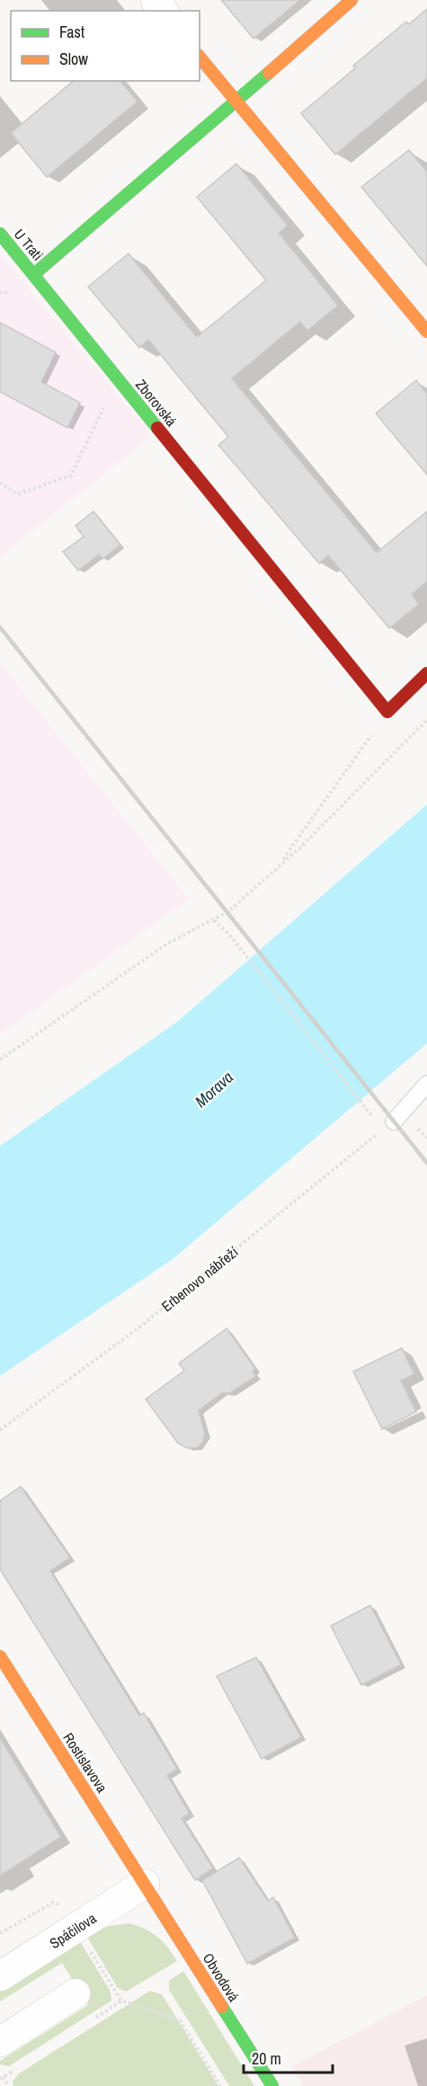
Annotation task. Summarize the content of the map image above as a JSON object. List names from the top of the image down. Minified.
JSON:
{"streets":{"street":["U Trati","Zborovská","Rostislavova","Spáčilova","Obvodová"],"path":["Erbenovo nábřeží"]},"crossings":[["U Trati","Zborovská"],["Rostislavova","Spáčilova"],["Rostislavova","Obvodová"],["Spáčilova","Obvodová"]],"water":["Morava"],"legend":["Fast","Slow"],"scale_bar":"20 m"}
